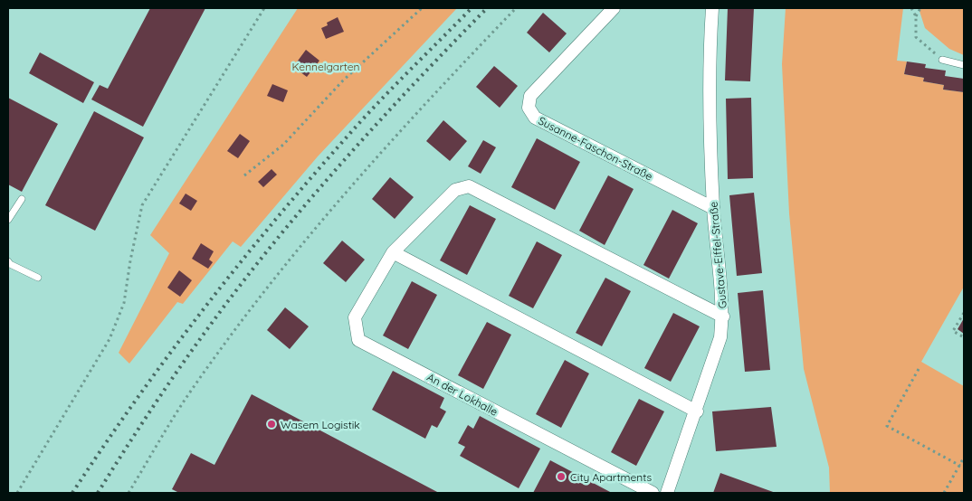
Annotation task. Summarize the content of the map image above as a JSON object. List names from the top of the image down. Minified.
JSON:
{"streets":{"street":["Susanne-Faschon-Straße","Gustave-Eiffel-Straße","An der Lokhalle"]},"crossings":[["Susanne-Faschon-Straße","Gustave-Eiffel-Straße"],["Gustave-Eiffel-Straße","An der Lokhalle"]],"parks":["Kennelgarten"],"places":["Wasem Logistik","City Apartments"]}
